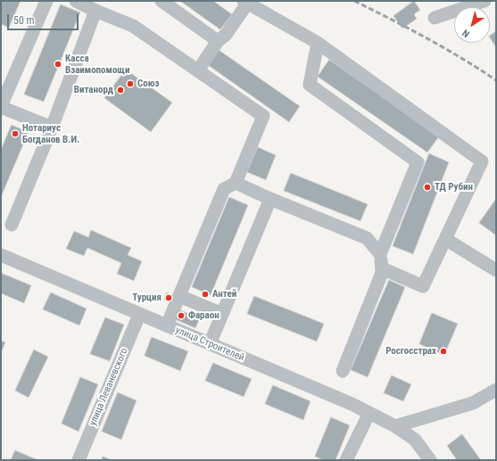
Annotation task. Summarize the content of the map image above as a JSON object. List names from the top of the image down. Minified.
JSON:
{"streets":{"street":["улица Строителей","улица Леваневского"]},"crossings":[["улица Строителей","улица Леваневского"]],"places":["Касса Взаимопомощи","Союз","Витанорд","Нотариус Богданов В.И.","ТД Рубин","Антей","Турция","Фараон","Росгосстрах"],"scale_bar":"50 m","north":"bottom left"}
